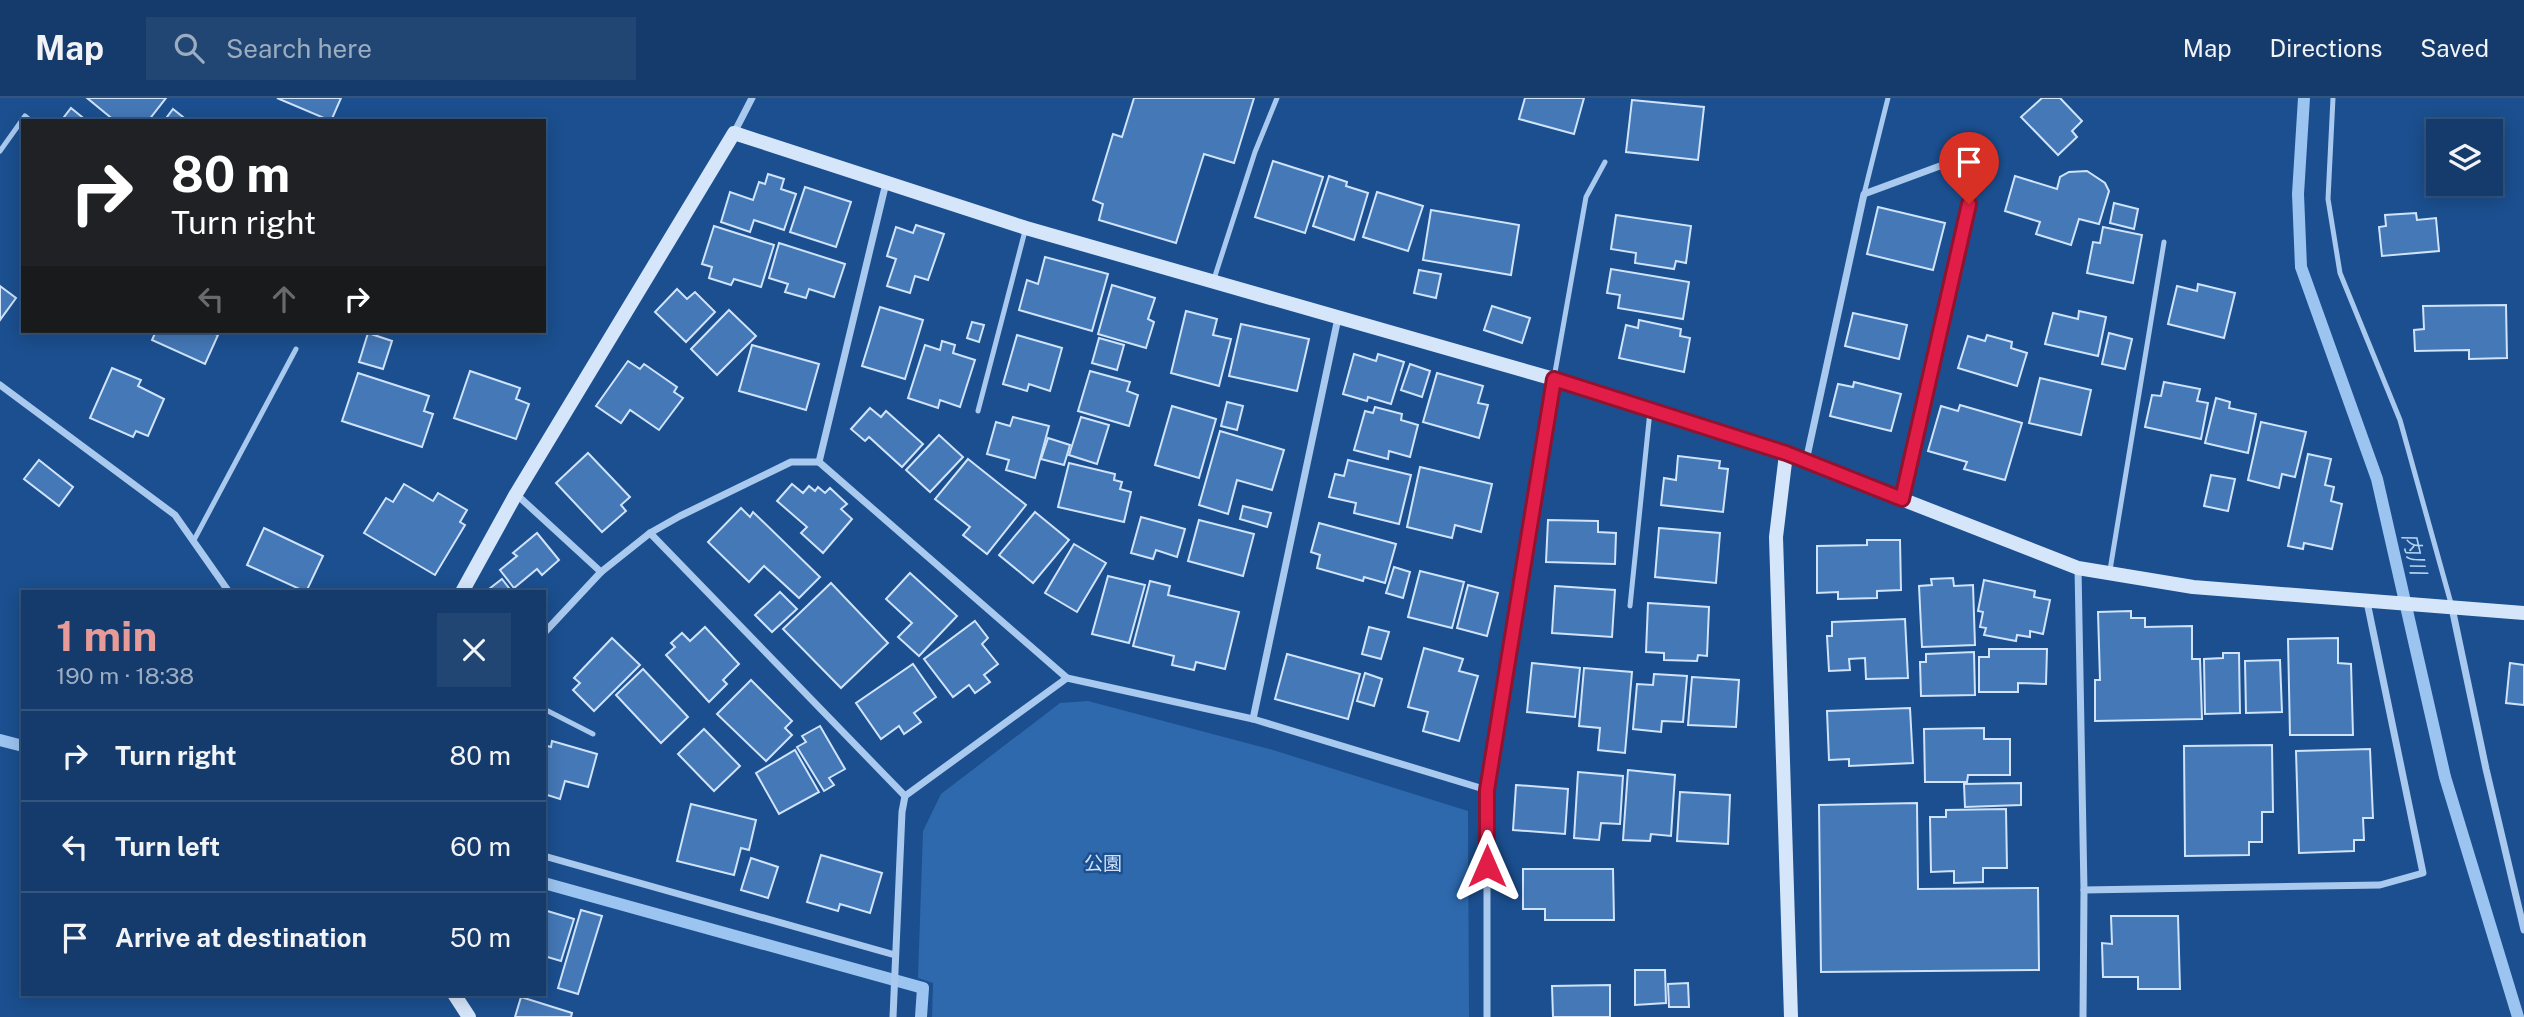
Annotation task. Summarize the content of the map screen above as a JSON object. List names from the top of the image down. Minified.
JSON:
{"water":["内川"],"parks":["公園"],"page":{"header":"Map","search":"Search here","nav":["Map","Directions","Saved"],"turn":["80 m","Turn right"],"heading":["1 min","190 m · 18:38"],"list":[{"name":"Turn right","value":"80 m"},{"name":"Turn left","value":"60 m"},{"name":"Arrive at destination","value":"50 m"}]}}
